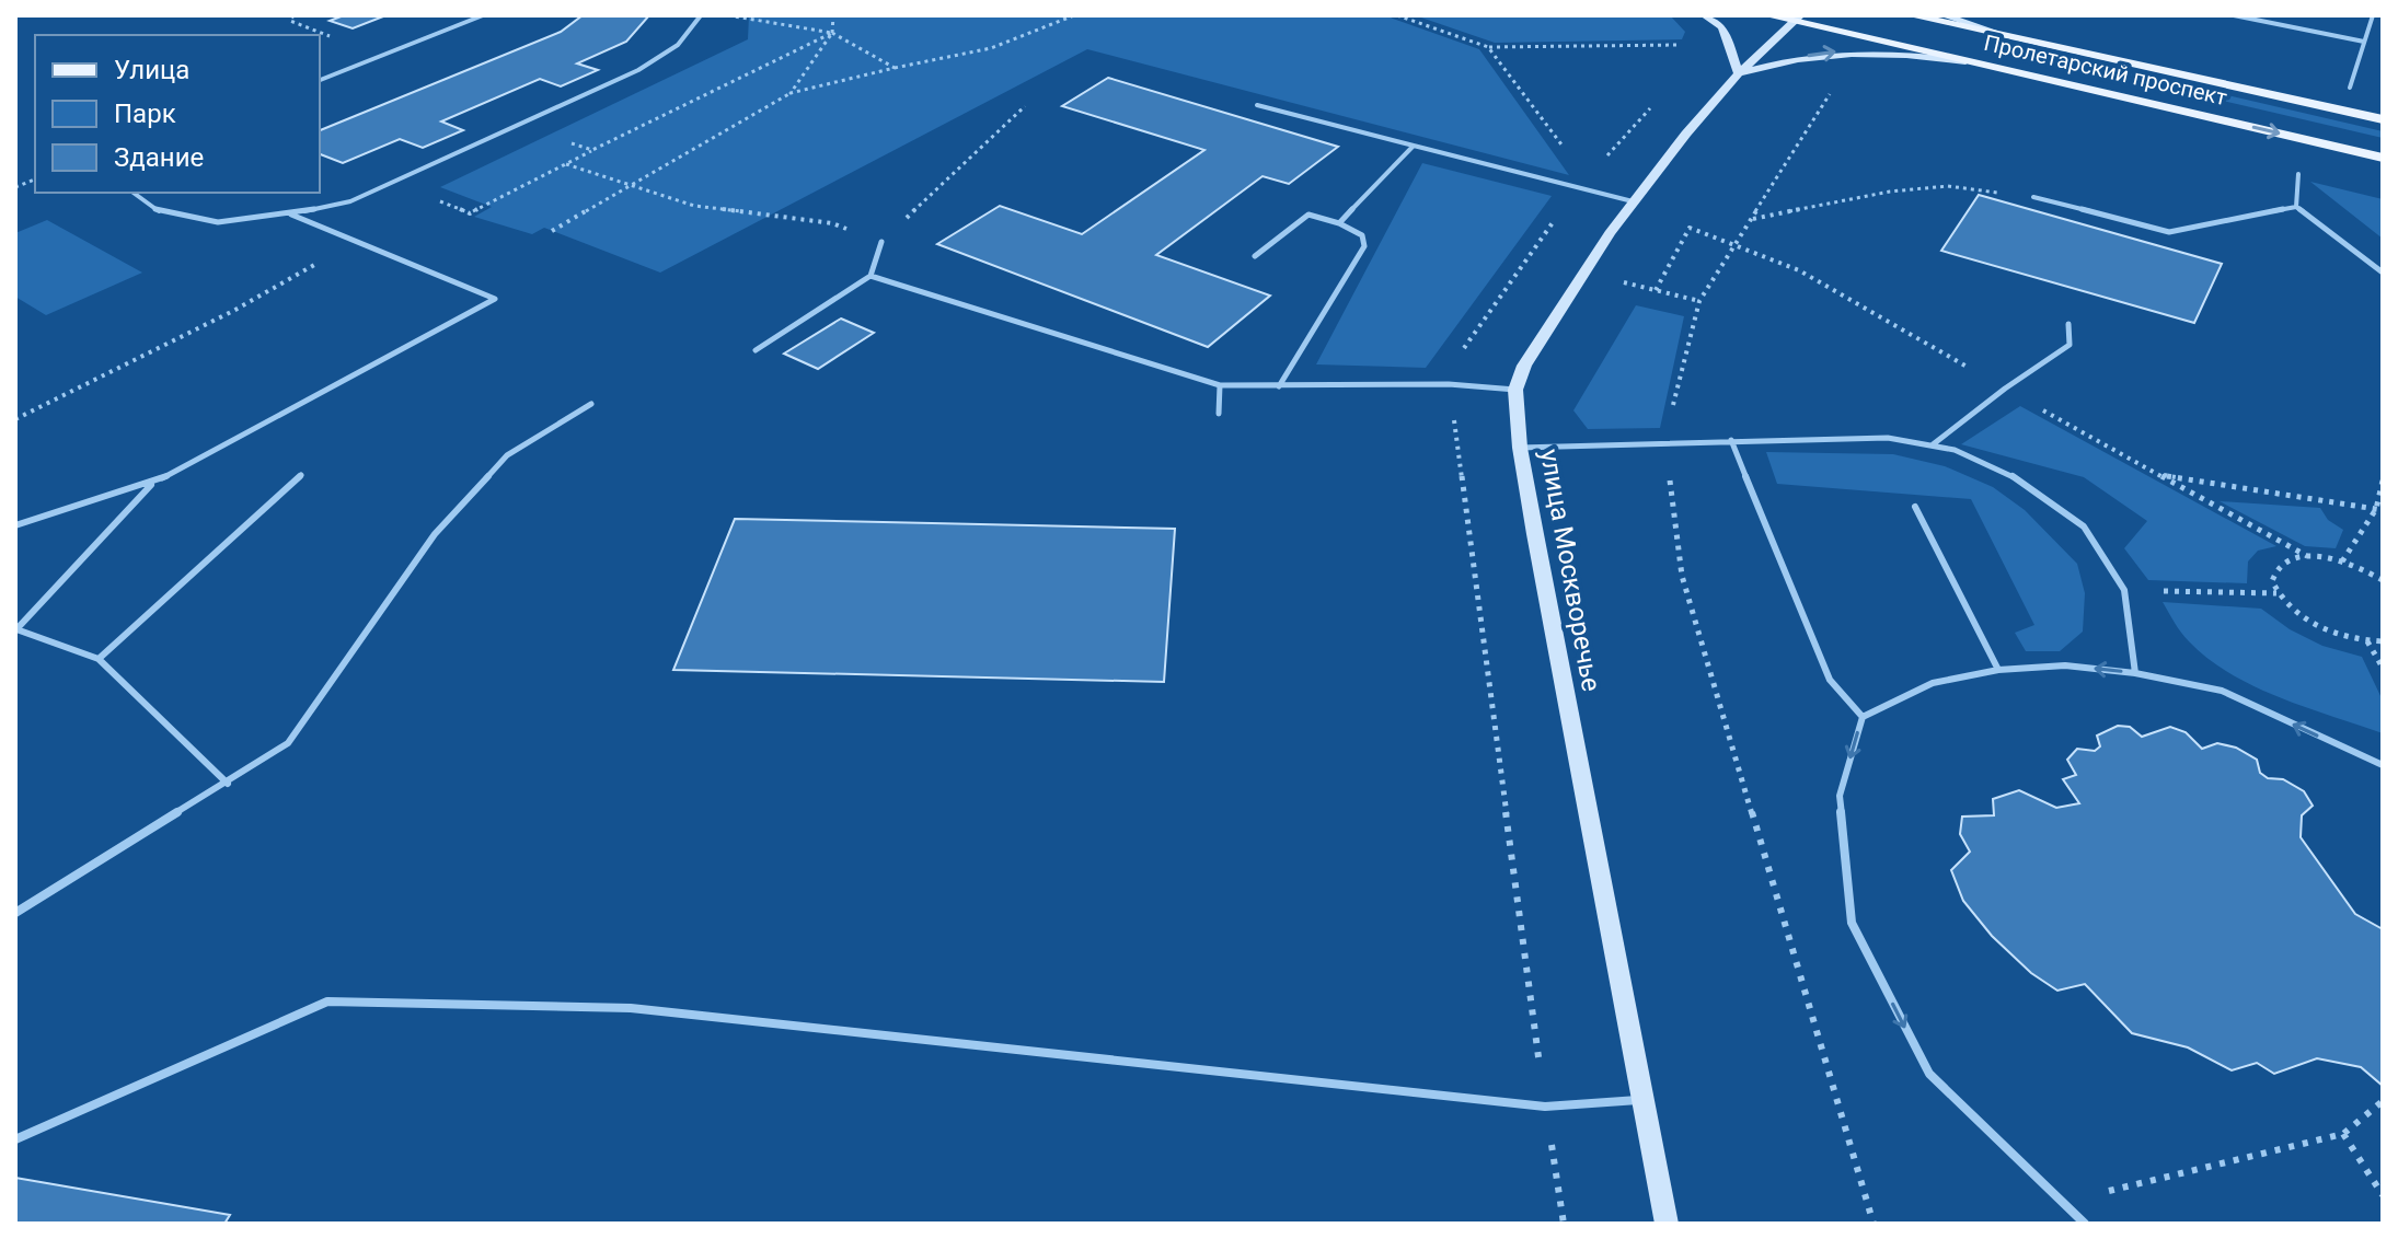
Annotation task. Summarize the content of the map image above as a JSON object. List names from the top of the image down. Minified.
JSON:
{"streets":{"main road":["Пролетарский проспект","улица Москворечье"]},"crossings":[["Пролетарский проспект","улица Москворечье"]],"legend":["Улица","Парк","Здание"]}
